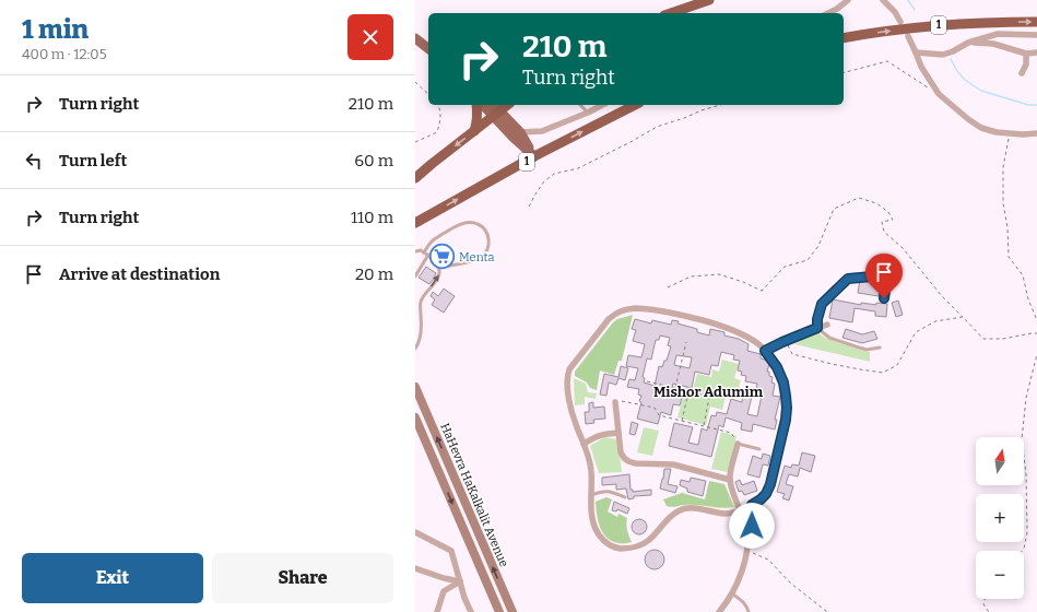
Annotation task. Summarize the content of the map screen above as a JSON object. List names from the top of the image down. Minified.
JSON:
{"streets":{"highway":["1"],"main road":["HaHevra HaKalkalit Avenue"]},"districts":["Mishor Adumim"],"places":{"supermarket":["Menta"]},"north":"top","page":{"heading":["1 min","400 m · 12:05"],"turn":["210 m","Turn right"],"list":[{"name":"Turn right","value":"210 m"},{"name":"Turn left","value":"60 m"},{"name":"Turn right","value":"110 m"},{"name":"Arrive at destination","value":"20 m"}],"map_buttons":["+","−"],"buttons":["Exit","Share"]}}
